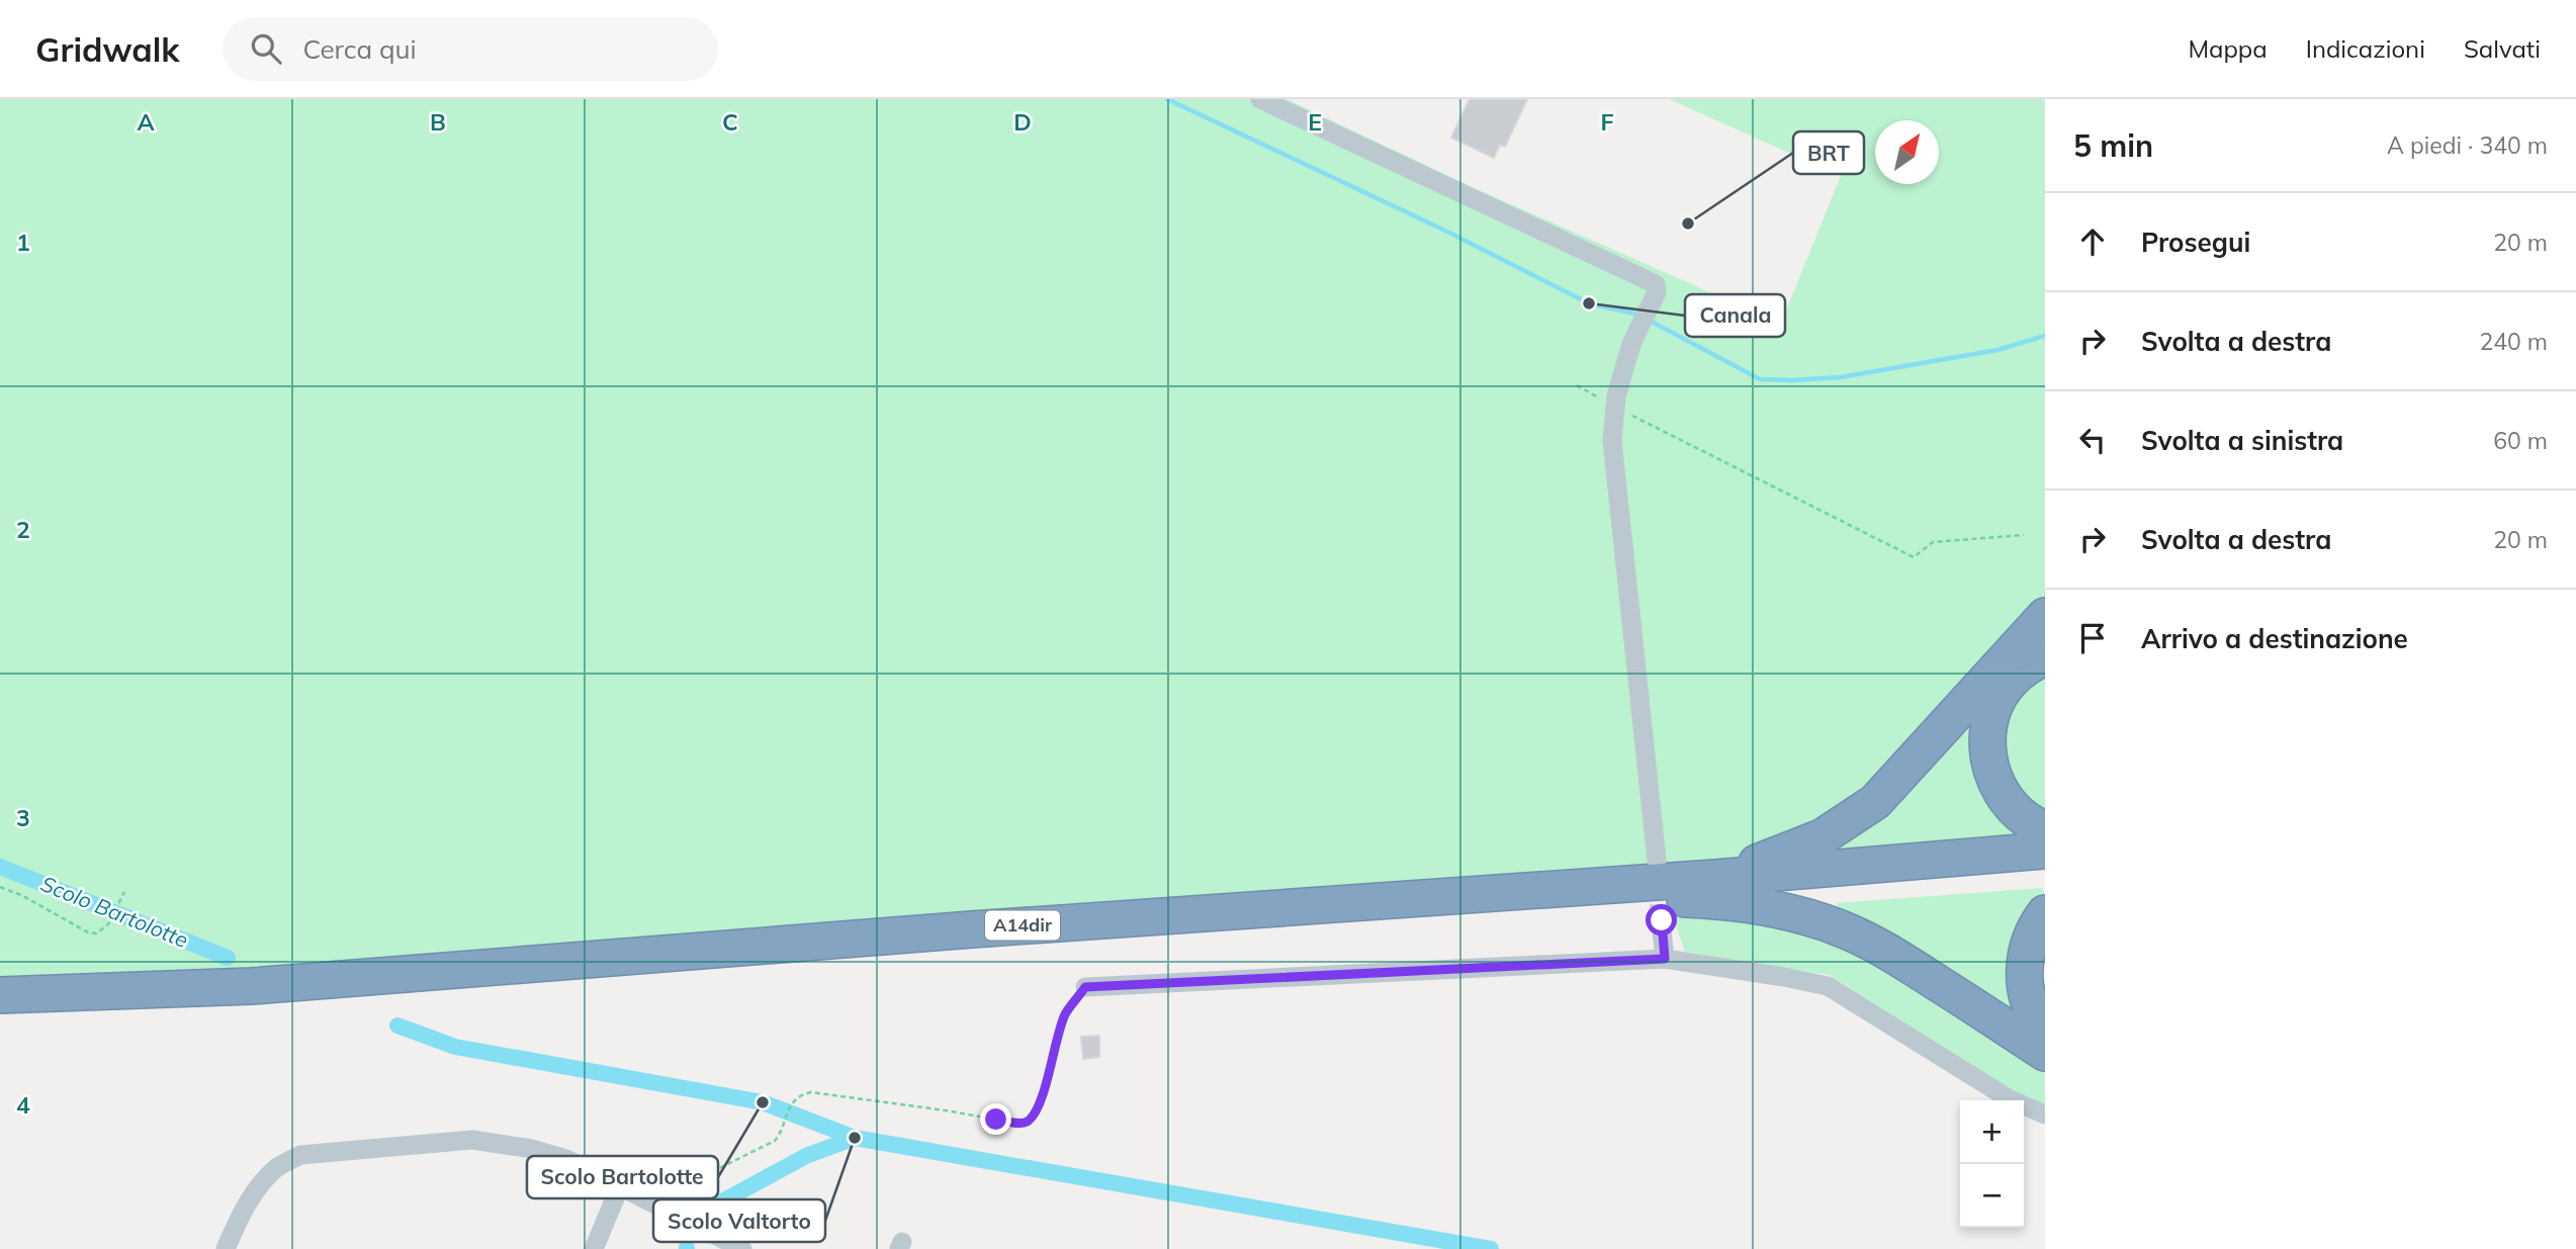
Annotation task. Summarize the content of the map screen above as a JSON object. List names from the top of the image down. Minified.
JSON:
{"streets":{"highway":["A14dir"]},"water":["Scolo Bartolotte"],"places":["BRT","Canala","Scolo Bartolotte","Scolo Valtorto"],"north":"top right","page":{"header":"Gridwalk","search":"Cerca qui","nav":["Mappa","Indicazioni","Salvati"],"heading":["5 min","A piedi · 340 m"],"list":[["Prosegui","20 m"],["Svolta a destra","240 m"],["Svolta a sinistra","60 m"],["Svolta a destra","20 m"],"Arrivo a destinazione"],"map_buttons":["+","−"]},"grid":{"columns":["A","B","C","D","E","F"],"rows":["1","2","3","4"]}}
